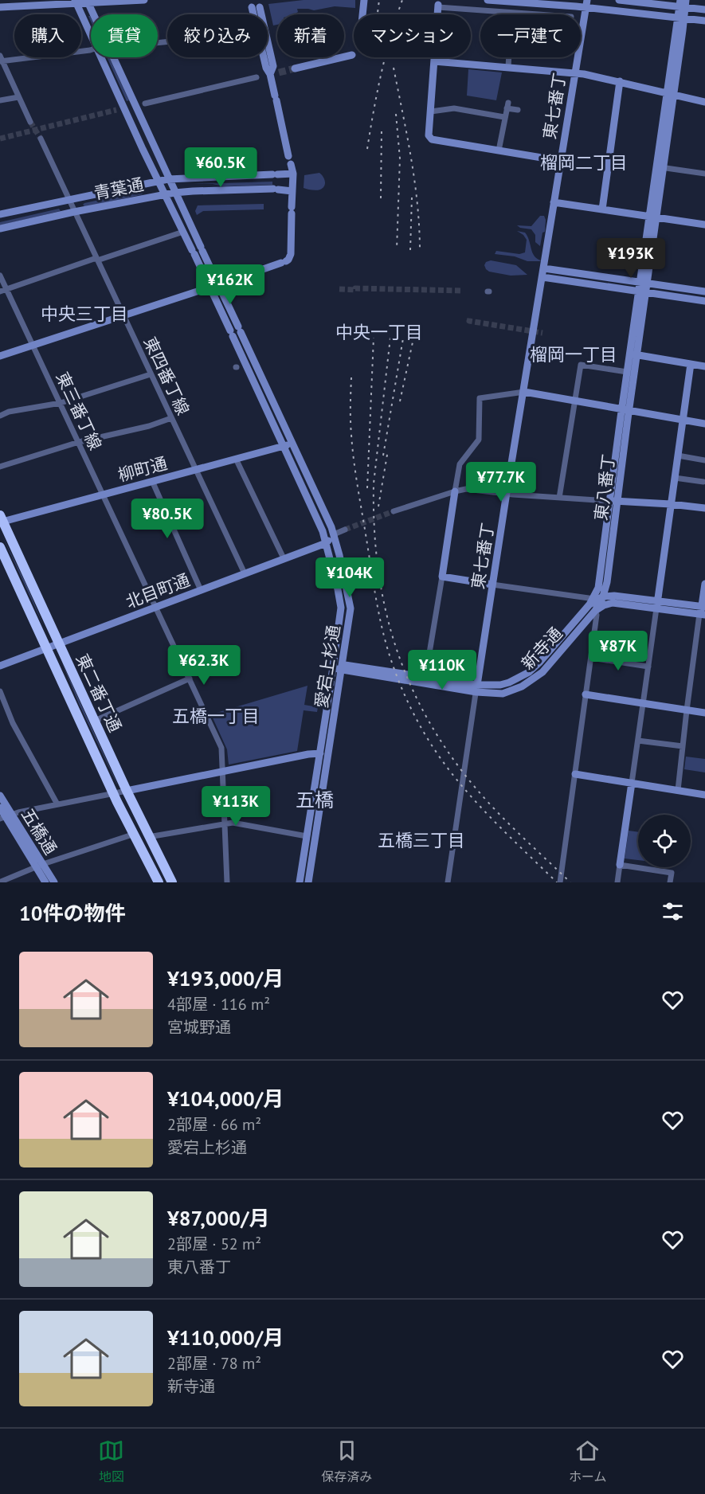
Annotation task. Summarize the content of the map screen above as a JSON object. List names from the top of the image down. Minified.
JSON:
{"streets":{"highway":["東二番丁通"],"street":["東七番丁","青葉通","東四番丁線","東三番丁線","柳町通","東八番丁","北目町通","新寺通","愛宕上杉通","五橋通"]},"crossings":[["東七番丁","新寺通"],["青葉通","東四番丁線"],["青葉通","愛宕上杉通"],["東四番丁線","柳町通"],["東四番丁線","北目町通"],["東三番丁線","柳町通"],["東三番丁線","北目町通"],["柳町通","愛宕上杉通"],["柳町通","東二番丁通"],["東八番丁","新寺通"],["北目町通","愛宕上杉通"],["北目町通","東二番丁通"],["新寺通","愛宕上杉通"]],"districts":["榴岡二丁目","中央三丁目","中央一丁目","榴岡一丁目","五橋一丁目","五橋","五橋三丁目"],"page":{"chip":["購入","賃貸","絞り込み","新着","マンション","一戸建て"],"price":["¥60.5K","¥193K","¥162K","¥77.7K","¥80.5K","¥104K","¥87K","¥62.3K","¥110K","¥113K"],"heading":"10件の物件","list":[{"name":"¥193,000/月","note":"4部屋 · 116 m² · 宮城野通"},{"name":"¥104,000/月","note":"2部屋 · 66 m² · 愛宕上杉通"},{"name":"¥87,000/月","note":"2部屋 · 52 m² · 東八番丁"},{"name":"¥110,000/月","note":"2部屋 · 78 m² · 新寺通"}],"tabs":["地図","保存済み","ホーム"]}}
